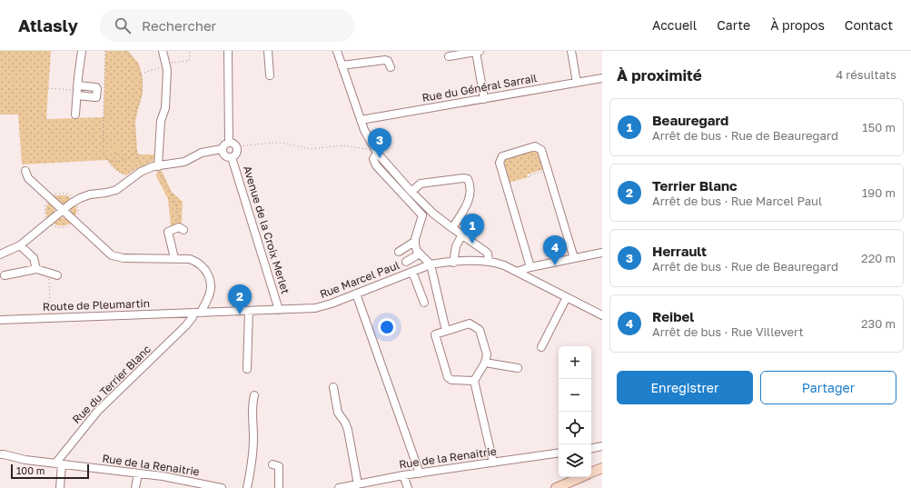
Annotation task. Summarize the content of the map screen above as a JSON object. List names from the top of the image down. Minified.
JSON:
{"streets":{"street":["Rue du Général Sarrail","Avenue de la Croix Merlet","Rue Marcel Paul","Route de Pleumartin","Rue du Terrier Blanc","Rue de la Renaitrie"]},"crossings":[["Avenue de la Croix Merlet","Rue Marcel Paul"],["Rue Marcel Paul","Route de Pleumartin"],["Rue Marcel Paul","Rue du Terrier Blanc"],["Route de Pleumartin","Rue du Terrier Blanc"],["Rue du Terrier Blanc","Rue de la Renaitrie"]],"scale_bar":"100 m","page":{"header":"Atlasly","search":"Rechercher","nav":["Accueil","Carte","À propos","Contact"],"heading":["À proximité","4 résultats"],"list":[{"mark":"1","name":"Beauregard","note":"Arrêt de bus · Rue de Beauregard","value":"150 m"},{"mark":"2","name":"Terrier Blanc","note":"Arrêt de bus · Rue Marcel Paul","value":"190 m"},{"mark":"3","name":"Herrault","note":"Arrêt de bus · Rue de Beauregard","value":"220 m"},{"mark":"4","name":"Reibel","note":"Arrêt de bus · Rue Villevert","value":"230 m"}],"pins":["3","1","4","2"],"map_buttons":["+","−"],"buttons":["Enregistrer","Partager"],"scale":"100 m"}}
